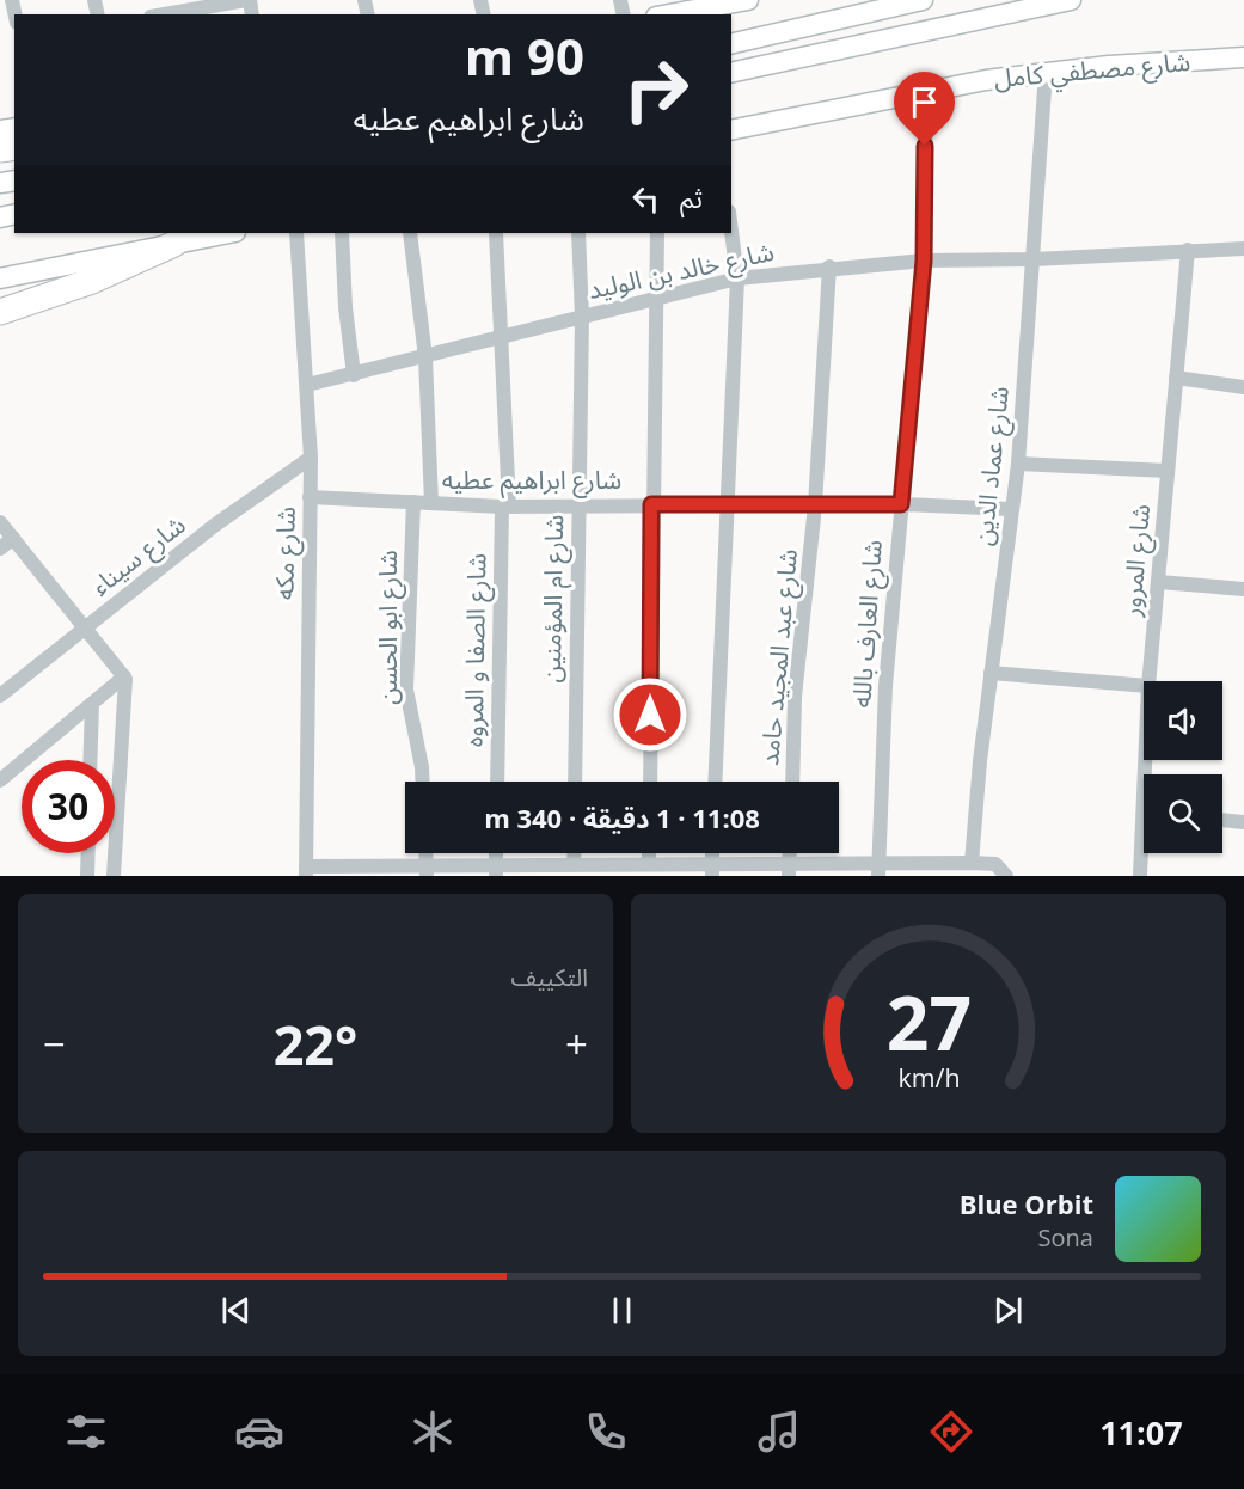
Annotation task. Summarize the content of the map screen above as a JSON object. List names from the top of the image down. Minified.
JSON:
{"streets":{"street":["شارع مصطفي كامل","شارع خالد بن الوليد","شارع عماد الدين","شارع ابراهيم عطيه","شارع مكه","شارع سيناء","شارع المرور","شارع ام المؤمنين","شارع العارف بالله","شارع ابو الحسن","شارع الصفا و المروه","شارع عبد المجيد حامد"]},"crossings":[["شارع مصطفي كامل","شارع عماد الدين"],["شارع مصطفي كامل","شارع العارف بالله"],["شارع خالد بن الوليد","شارع عماد الدين"],["شارع خالد بن الوليد","شارع مكه"],["شارع خالد بن الوليد","شارع المرور"],["شارع خالد بن الوليد","شارع ام المؤمنين"],["شارع خالد بن الوليد","شارع العارف بالله"],["شارع خالد بن الوليد","شارع الصفا و المروه"],["شارع خالد بن الوليد","شارع عبد المجيد حامد"],["شارع عماد الدين","شارع ابراهيم عطيه"],["شارع ابراهيم عطيه","شارع مكه"],["شارع ابراهيم عطيه","شارع ام المؤمنين"],["شارع ابراهيم عطيه","شارع العارف بالله"],["شارع ابراهيم عطيه","شارع ابو الحسن"],["شارع ابراهيم عطيه","شارع الصفا و المروه"],["شارع ابراهيم عطيه","شارع عبد المجيد حامد"],["شارع مكه","شارع سيناء"]],"page":{"turn":["90 m","شارع ابراهيم عطيه"],"then":"ثم","limit":"30","trip":"11:08 · 1 دقيقة · 340 m","tile":"التكييف","heat":["−","22°","+"],"song":["Blue Orbit","Sona"],"tabs":"11:07","gauge":["27","km/h"]}}
